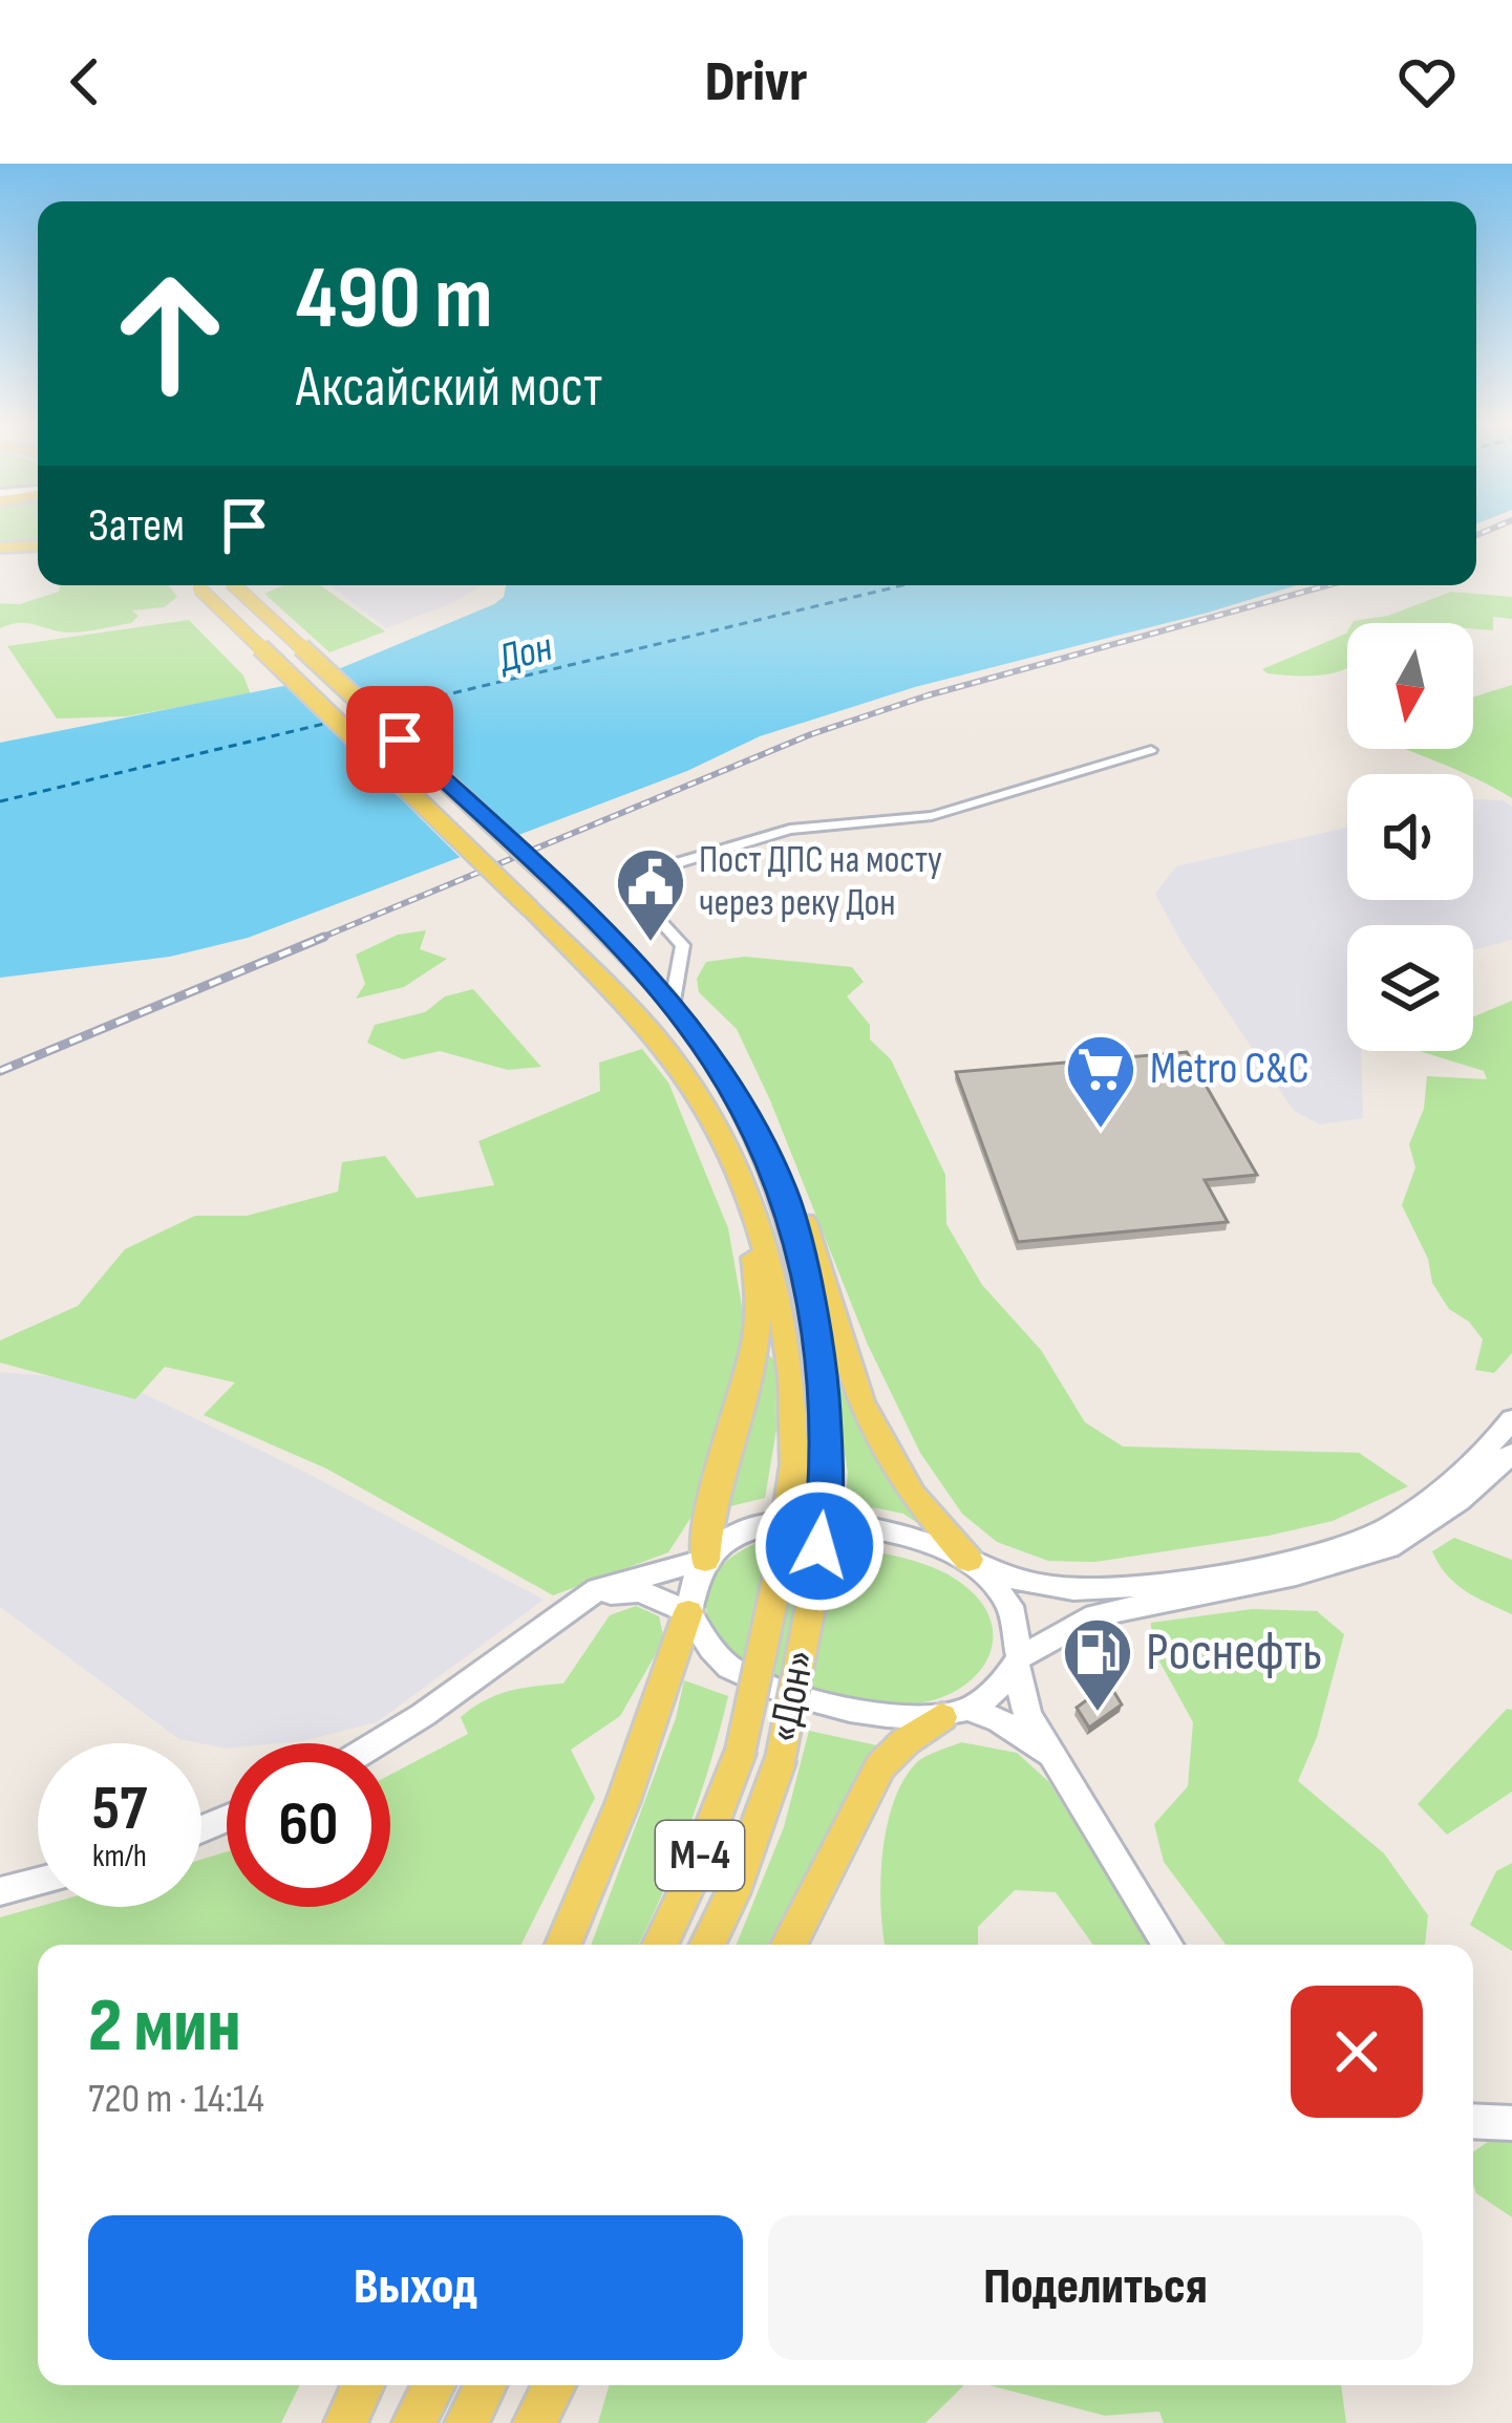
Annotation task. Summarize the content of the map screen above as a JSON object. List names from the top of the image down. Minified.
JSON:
{"streets":{"main road":["«Дон»","М-4"]},"water":["Дон"],"places":{"public building":["Пост ДПС на мосту через реку Дон"],"supermarket":["Metro C&C"],"fuel station":["Роснефть"]},"north":"bottom","page":{"header":"Drivr","turn":["490 m","Аксайский мост"],"then":"Затем","speed":"57 km/h","limit":"60","heading":["2 мин","720 m · 14:14"],"buttons":["Выход","Поделиться"]}}
